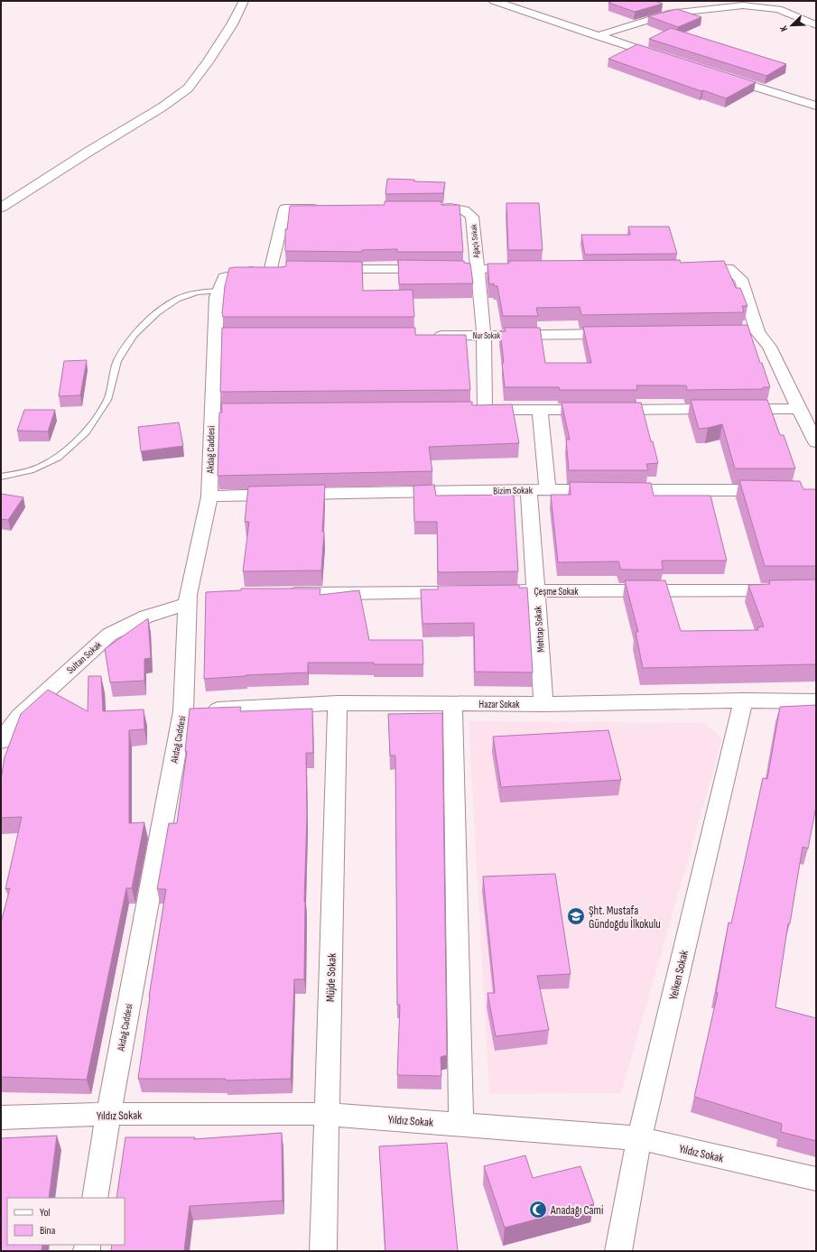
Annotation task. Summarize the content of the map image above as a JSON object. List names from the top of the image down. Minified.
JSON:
{"streets":{"street":["Ağaçlı Sokak","Nur Sokak","Akdağ Caddesi","Bizim Sokak","Çeşme Sokak","Mehtap Sokak","Sultan Sokak","Hazar Sokak","Yelken Sokak","Müjde Sokak","Yıldız Sokak"]},"crossings":[["Ağaçlı Sokak","Nur Sokak"],["Akdağ Caddesi","Bizim Sokak"],["Akdağ Caddesi","Sultan Sokak"],["Akdağ Caddesi","Hazar Sokak"],["Akdağ Caddesi","Yıldız Sokak"],["Bizim Sokak","Mehtap Sokak"],["Çeşme Sokak","Mehtap Sokak"],["Mehtap Sokak","Hazar Sokak"],["Hazar Sokak","Yelken Sokak"],["Hazar Sokak","Müjde Sokak"],["Yelken Sokak","Yıldız Sokak"],["Müjde Sokak","Yıldız Sokak"]],"places":{"school or university":["Şht. Mustafa Gündoğdu İlkokulu"],"mosque":["Anadağı Cami"]},"legend":["Yol","Bina"],"north":"bottom left"}
